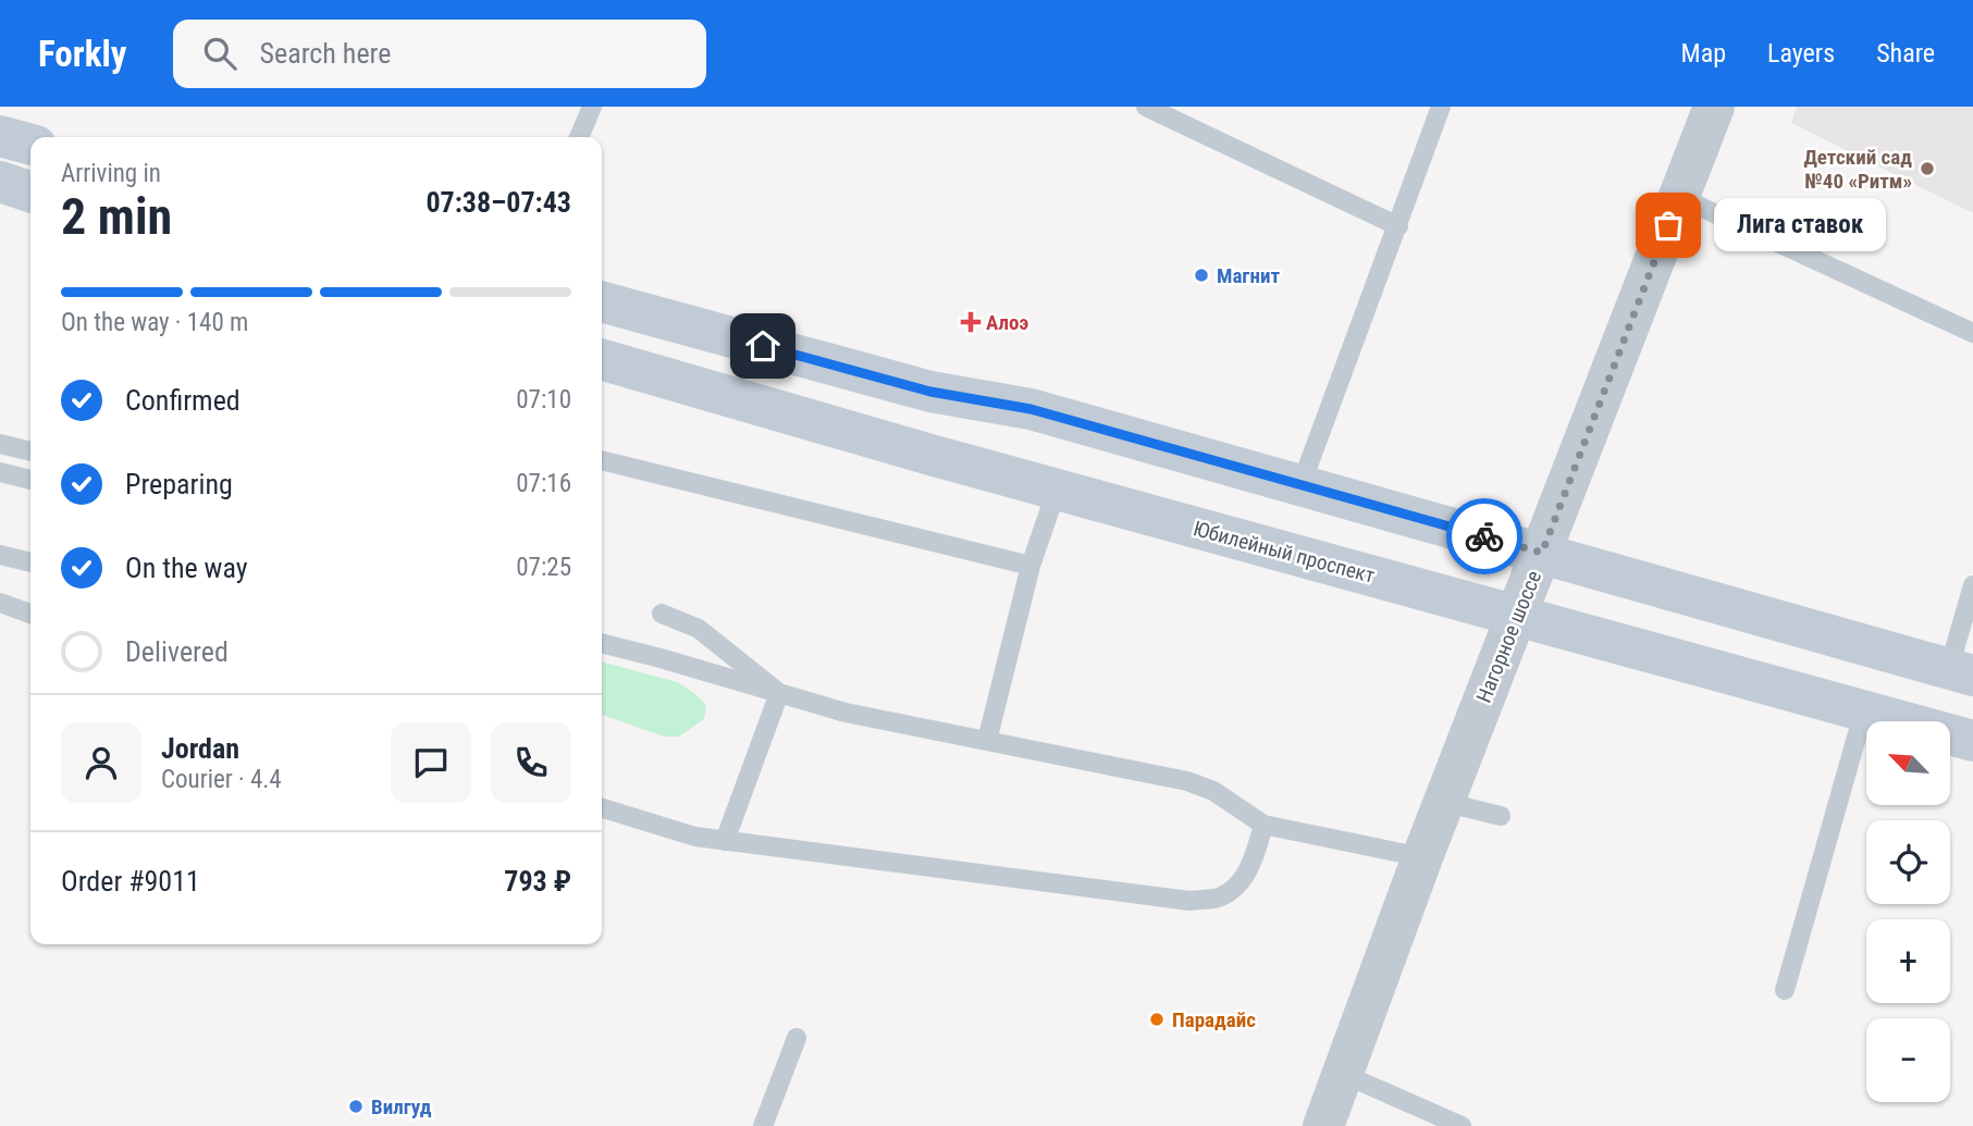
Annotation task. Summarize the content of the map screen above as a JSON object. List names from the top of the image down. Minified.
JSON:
{"streets":{"main road":["Юбилейный проспект"],"street":["Нагорное шоссе"]},"crossings":[["Юбилейный проспект","Нагорное шоссе"]],"places":{"other":["Детский сад №40 «Ритм»","Лига ставок","Магнит","Парадайс","Вилгуд"],"health":["Алоэ"]},"north":"top left","page":{"header":"Forkly","search":"Search here","nav":["Map","Layers","Share"],"heading":["2 min","Arriving in","07:38–07:43"],"panel":["Jordan","Courier · 4.4","Order #9011","793 ₽"],"bubble":"Лига ставок","bar":"On the way · 140 m","list":[["Confirmed","07:10"],["Preparing","07:16"],["On the way","07:25"],"Delivered"],"map_buttons":["+","−"]}}
